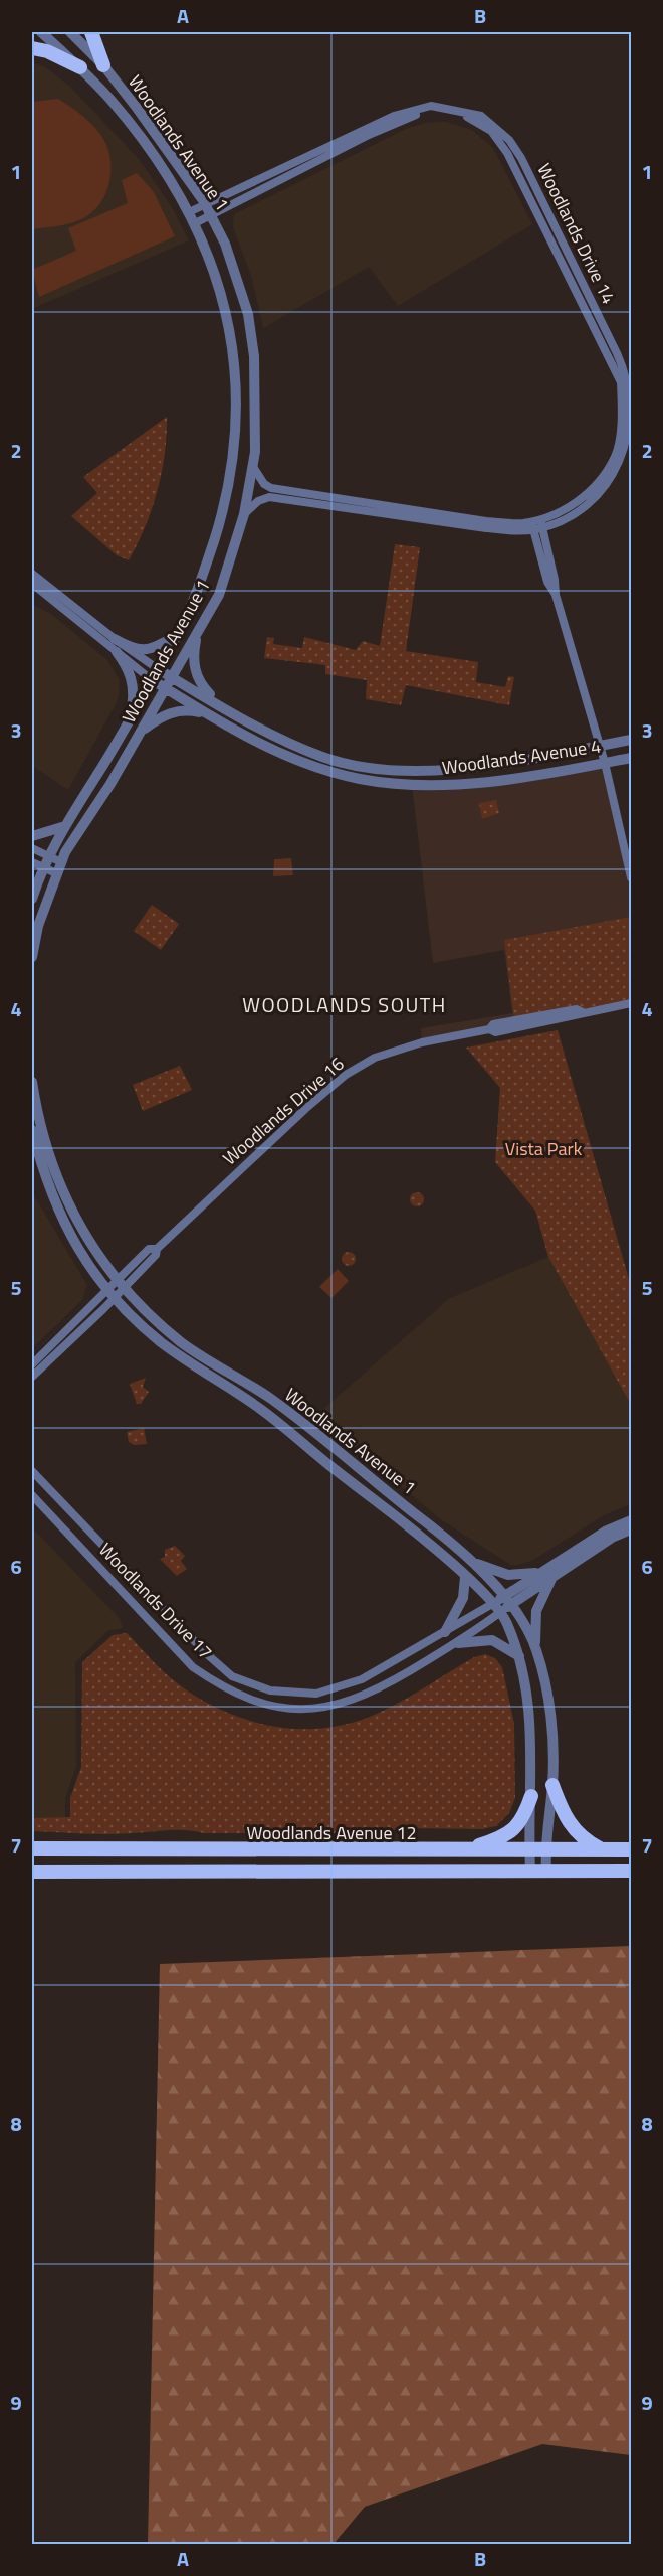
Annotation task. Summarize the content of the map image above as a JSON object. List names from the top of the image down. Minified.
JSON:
{"streets":{"main road":["Woodlands Avenue 12"],"street":["Woodlands Avenue 1","Woodlands Drive 14","Woodlands Avenue 4","Woodlands Drive 16","Woodlands Drive 17"]},"crossings":[["Woodlands Avenue 1","Woodlands Drive 14"],["Woodlands Avenue 1","Woodlands Avenue 4"],["Woodlands Avenue 1","Woodlands Drive 16"],["Woodlands Avenue 1","Woodlands Drive 17"],["Woodlands Avenue 1","Woodlands Avenue 12"]],"districts":["WOODLANDS SOUTH"],"parks":["Vista Park"],"grid":{"columns":["A","B"],"rows":["1","2","3","4","5","6","7","8","9"]}}
